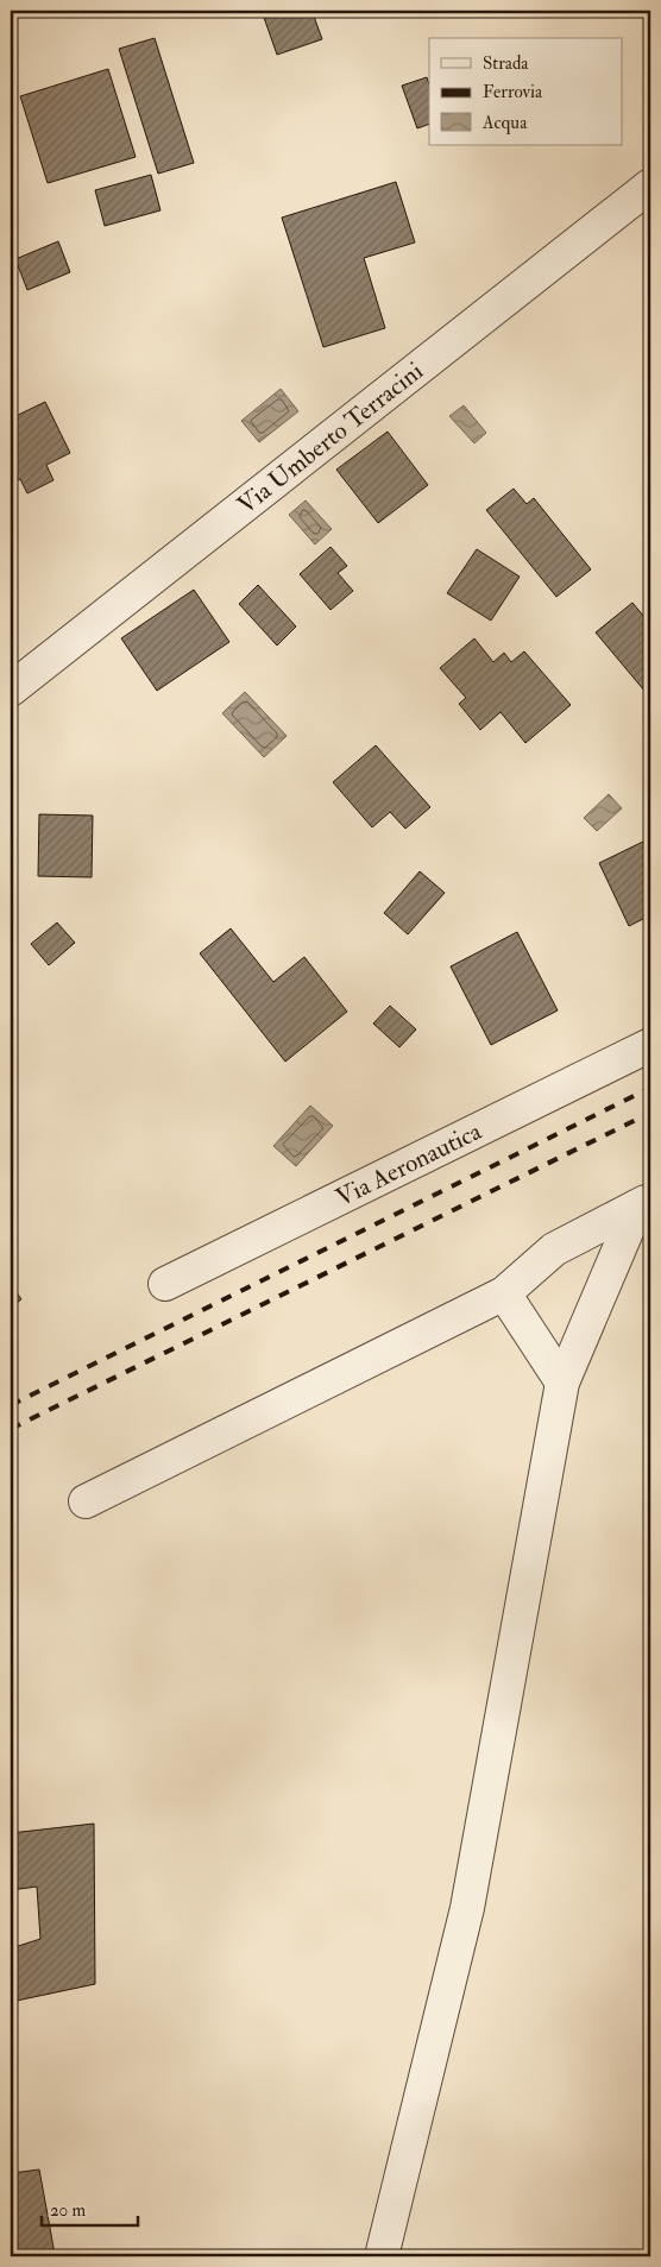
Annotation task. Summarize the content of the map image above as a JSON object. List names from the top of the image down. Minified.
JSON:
{"streets":{"street":["Via Umberto Terracini","Via Aeronautica"]},"legend":["Strada","Ferrovia","Acqua"],"scale_bar":"20 m"}
